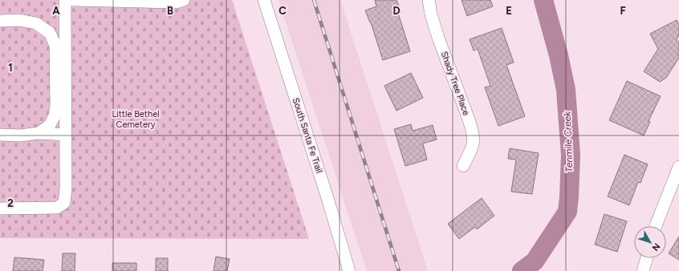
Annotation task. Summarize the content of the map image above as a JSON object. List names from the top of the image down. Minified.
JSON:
{"streets":{"street":["Shady Tree Place","South Santa Fe Trail"]},"water":["Tenmile Creek"],"parks":["Little Bethel Cemetery"],"north":"bottom right","grid":{"columns":["A","B","C","D","E","F"],"rows":["1","2"]}}
